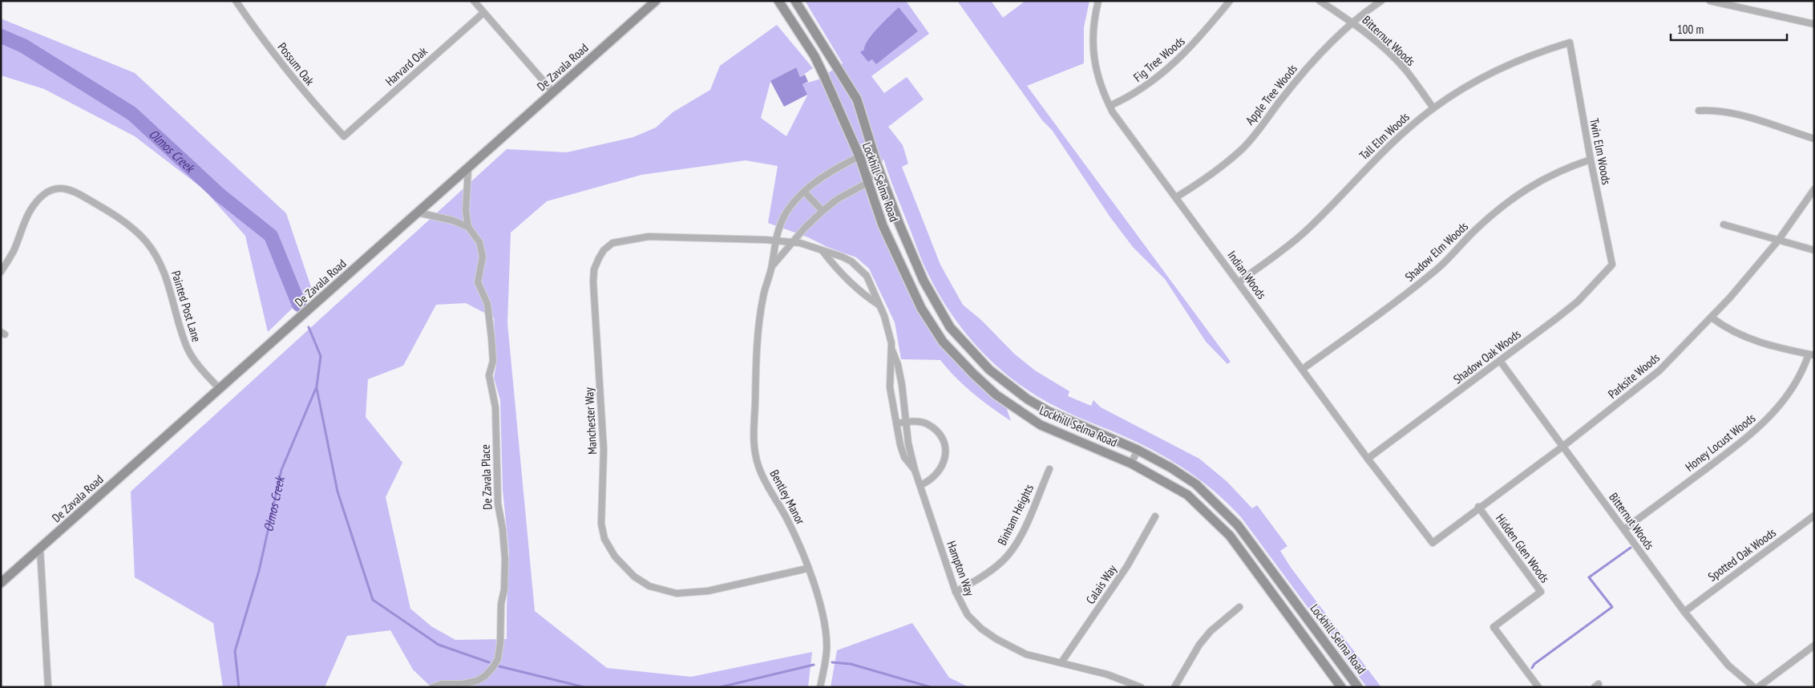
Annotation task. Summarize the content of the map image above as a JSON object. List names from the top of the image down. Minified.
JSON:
{"streets":{"main road":["De Zavala Road","Lockhill Selma Road"],"street":["Bitternut Woods","Fig Tree Woods","Possum Oak","Harvard Oak","Apple Tree Woods","Tall Elm Woods","Twin Elm Woods","Shadow Elm Woods","Indian Woods","Painted Post Lane","Shadow Oak Woods","Parksite Woods","Manchester Way","Honey Locust Woods","De Zavala Place","Bentley Manor","Binham Heights","Hidden Glen Woods","Spotted Oak Woods","Hampton Way","Calais Way"]},"crossings":[["Bitternut Woods","Apple Tree Woods"],["Bitternut Woods","Tall Elm Woods"],["Bitternut Woods","Shadow Oak Woods"],["Bitternut Woods","Parksite Woods"],["Bitternut Woods","Honey Locust Woods"],["Bitternut Woods","Spotted Oak Woods"],["Fig Tree Woods","Indian Woods"],["Possum Oak","Harvard Oak"],["De Zavala Road","Painted Post Lane"],["De Zavala Road","De Zavala Place"],["Apple Tree Woods","Indian Woods"],["Tall Elm Woods","Twin Elm Woods"],["Tall Elm Woods","Indian Woods"],["Twin Elm Woods","Shadow Elm Woods"],["Twin Elm Woods","Shadow Oak Woods"],["Lockhill Selma Road","Bentley Manor"],["Shadow Elm Woods","Indian Woods"],["Indian Woods","Shadow Oak Woods"],["Indian Woods","Parksite Woods"],["Parksite Woods","Hidden Glen Woods"],["Manchester Way","Bentley Manor"],["Manchester Way","Hampton Way"],["Bentley Manor","Hampton Way"],["Binham Heights","Hampton Way"],["Hampton Way","Calais Way"]],"water":["Olmos Creek"],"scale_bar":"100 m"}
